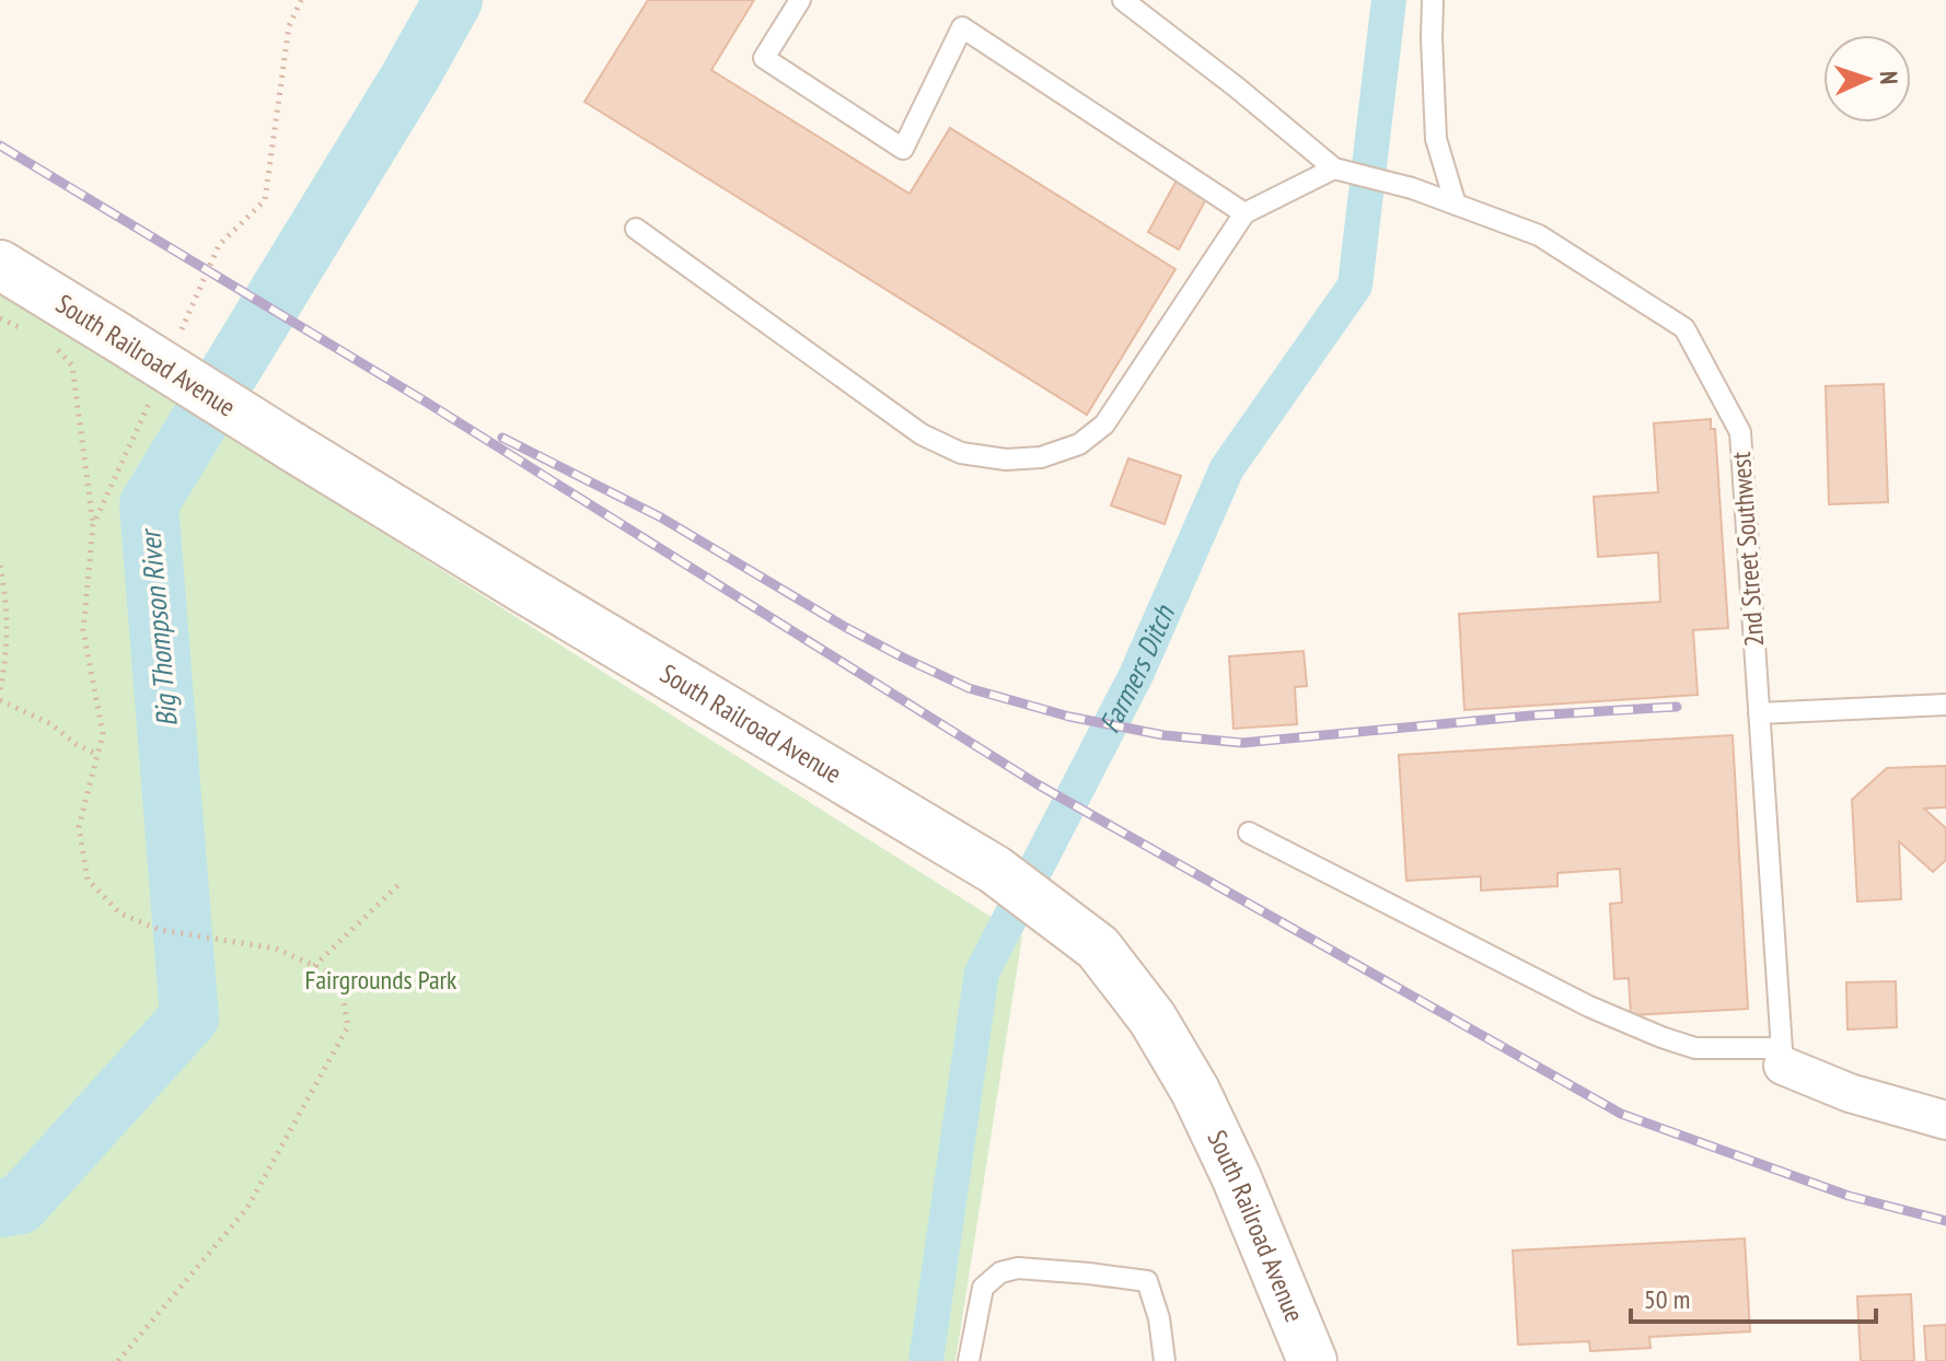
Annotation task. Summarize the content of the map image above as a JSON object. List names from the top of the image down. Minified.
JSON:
{"streets":{"street":["South Railroad Avenue"],"lane":["2nd Street Southwest"]},"water":["Big Thompson River","Farmers Ditch"],"parks":["Fairgrounds Park"],"scale_bar":"50 m","north":"right"}
